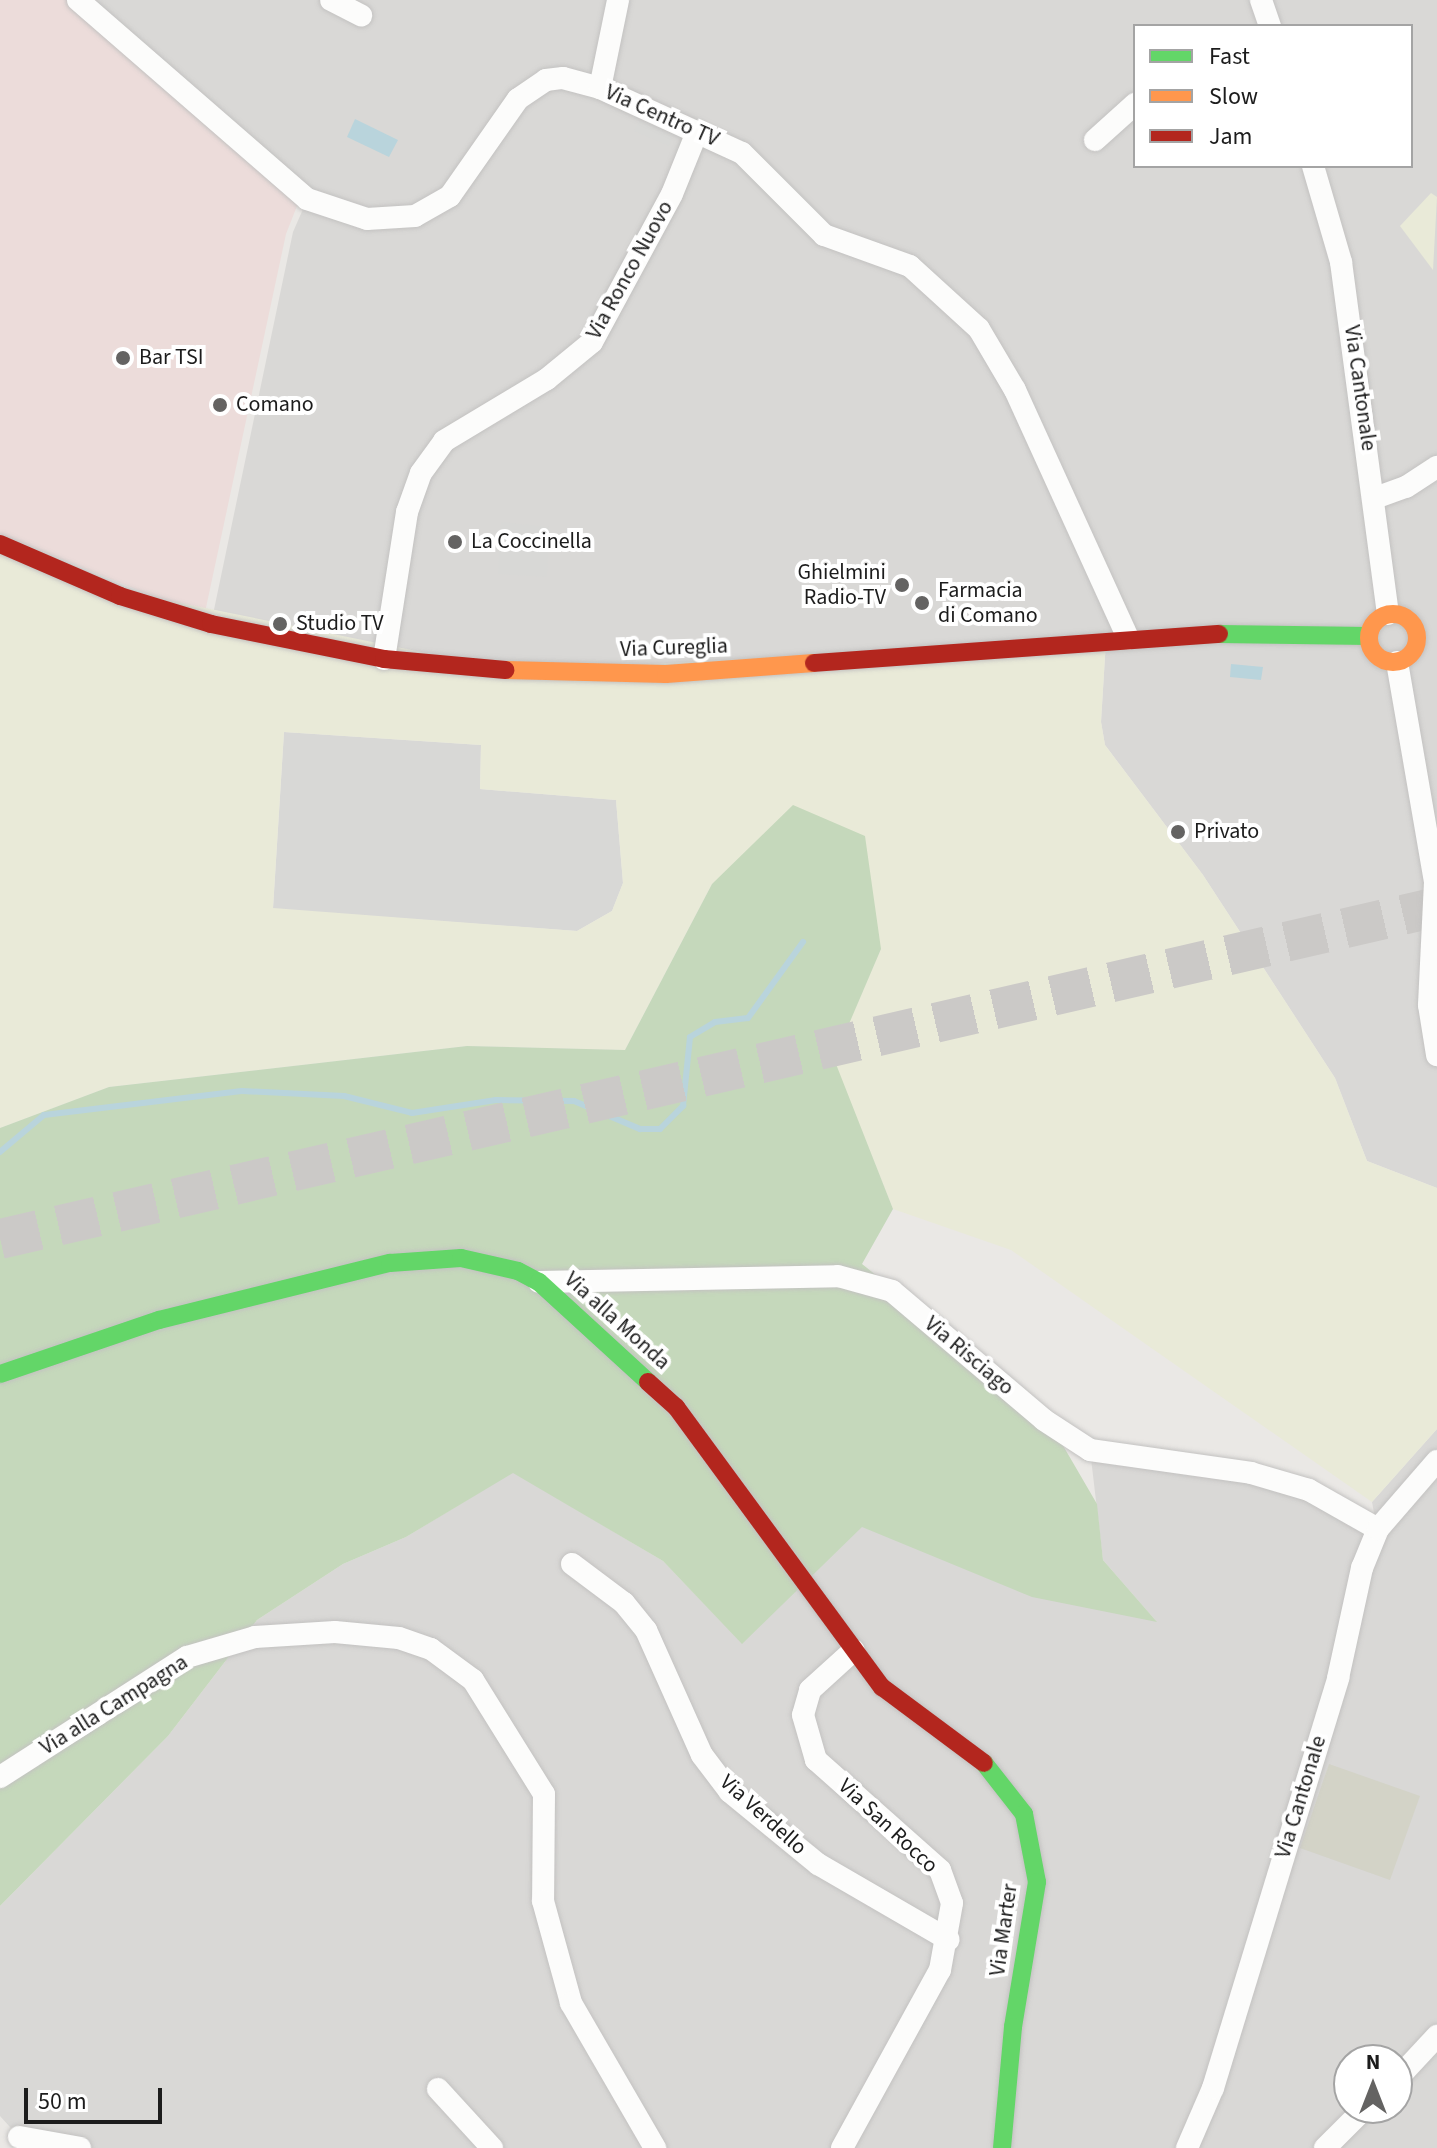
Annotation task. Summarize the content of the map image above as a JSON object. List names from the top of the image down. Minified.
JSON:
{"streets":{"street":["Via Centro TV","Via Ronco Nuovo","Via Cantonale","Via Cureglia","Via alla Monda","Via Risciago","Via alla Campagna","Via Verdello","Via San Rocco","Via Marter"]},"crossings":[["Via Centro TV","Via Ronco Nuovo"],["Via Centro TV","Via Cureglia"],["Via Ronco Nuovo","Via Cureglia"],["Via Cantonale","Via Cureglia"],["Via Cantonale","Via Risciago"],["Via alla Monda","Via Risciago"],["Via alla Monda","Via San Rocco"],["Via alla Monda","Via Marter"],["Via Verdello","Via San Rocco"],["Via San Rocco","Via Marter"]],"places":["Bar TSI","Comano","La Coccinella","Ghielmini Radio-TV","Farmacia di Comano","Studio TV","Privato"],"legend":["Fast","Slow","Jam"],"scale_bar":"50 m","north":"top"}
